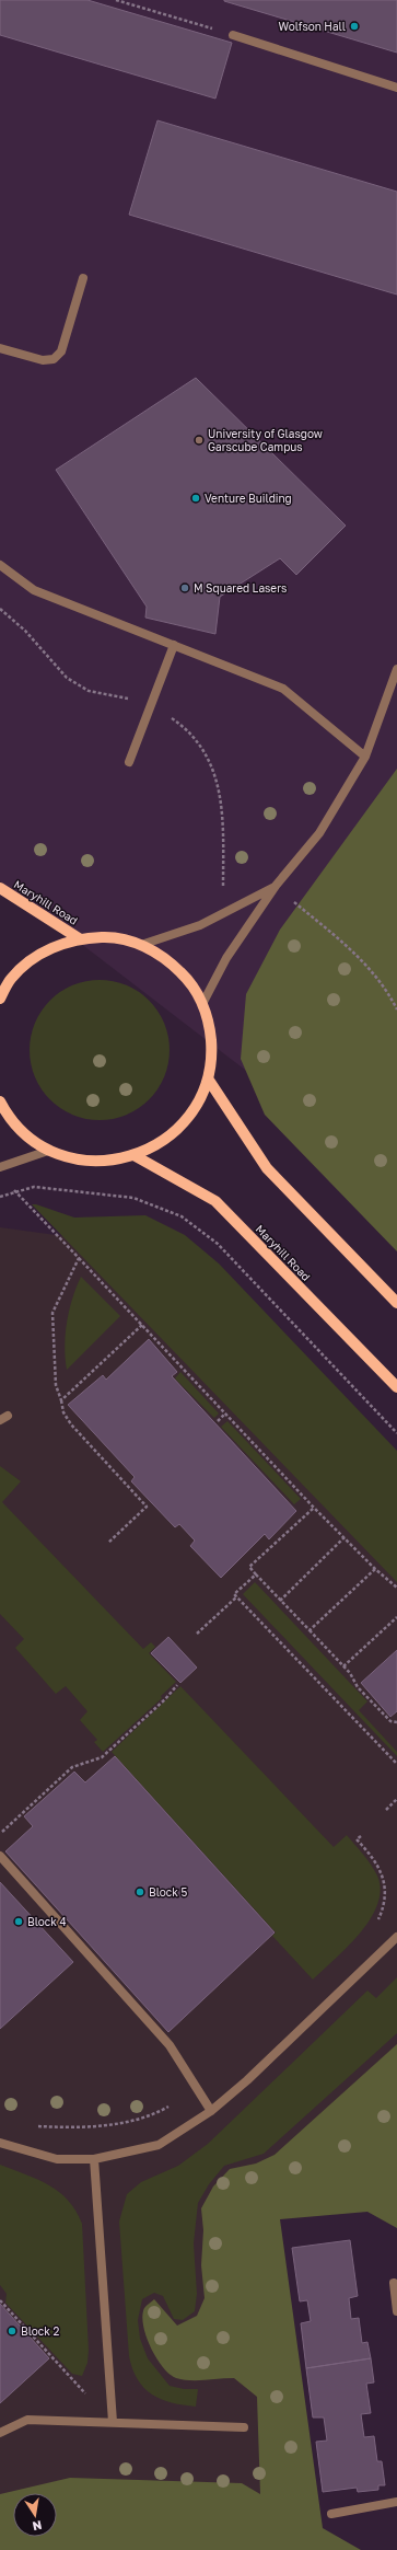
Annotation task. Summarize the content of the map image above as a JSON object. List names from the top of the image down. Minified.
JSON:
{"streets":{"main road":["Maryhill Road"]},"places":["Wolfson Hall","University of Glasgow Garscube Campus","Venture Building","M Squared Lasers","Block 5","Block 4","Block 2"],"north":"bottom"}
